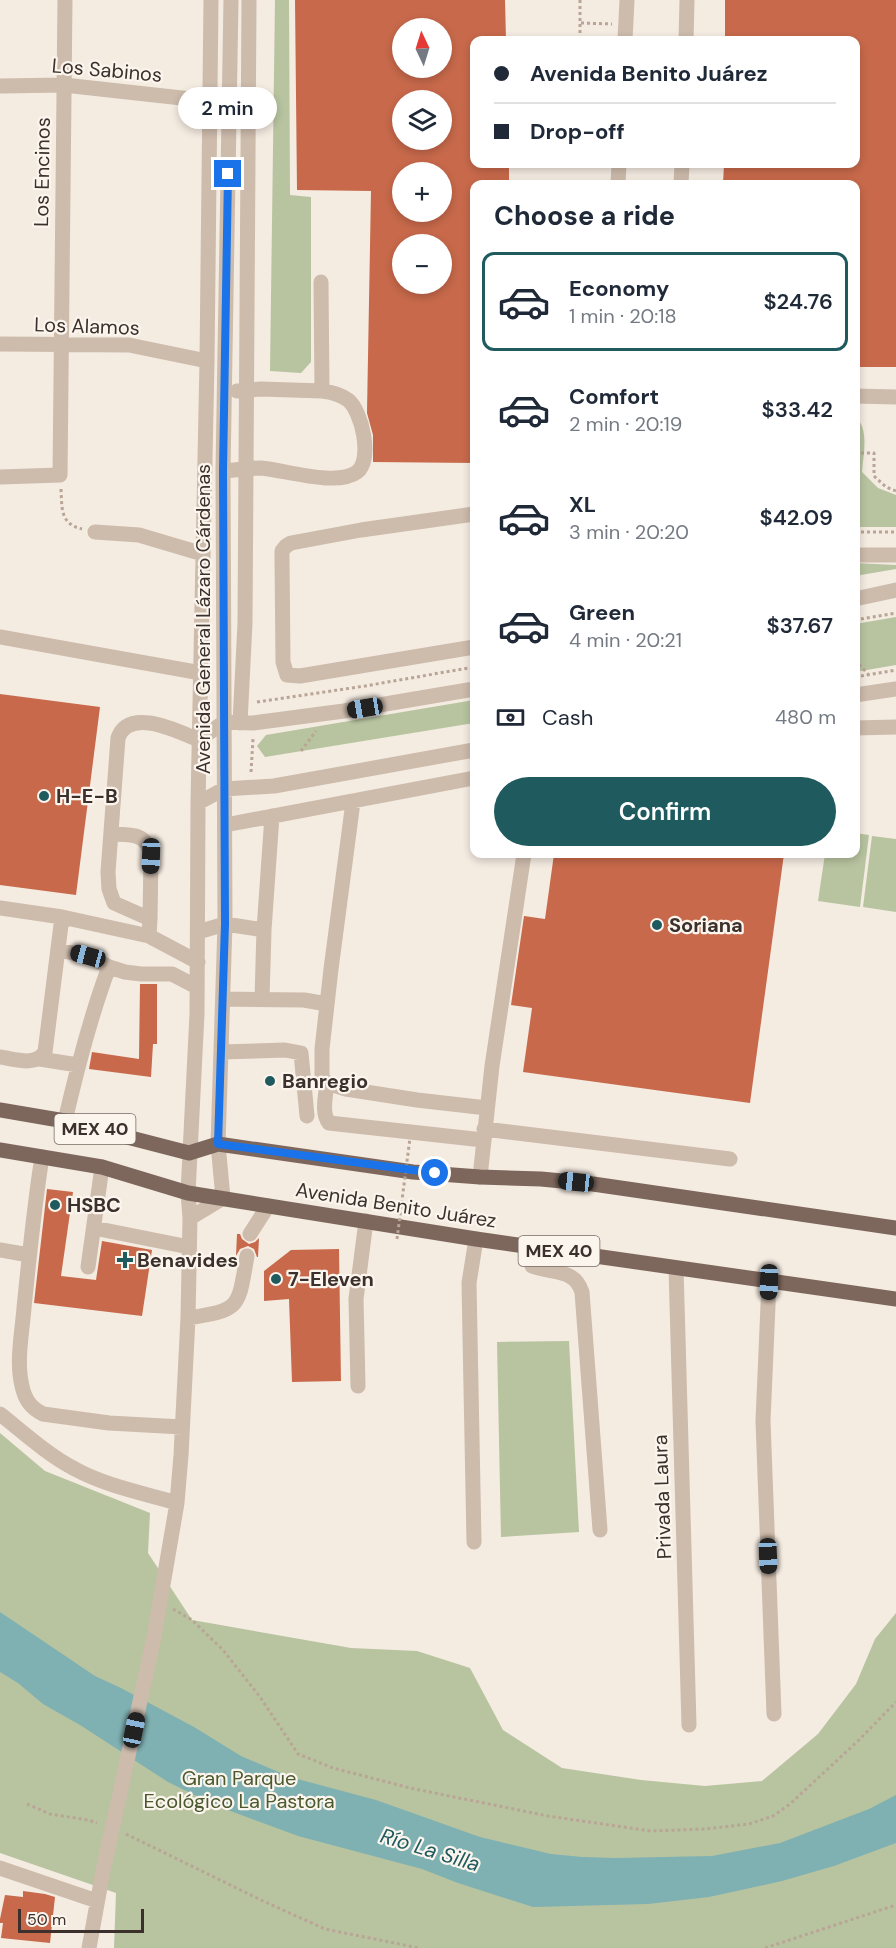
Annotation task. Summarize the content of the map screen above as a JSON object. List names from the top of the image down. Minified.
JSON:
{"streets":{"main road":["MEX 40","Avenida Benito Juárez"],"street":["Los Sabinos","Los Encinos","Los Alamos","Avenida General Lázaro Cárdenas","Privada Laura"]},"crossings":[["Los Sabinos","Los Encinos"],["Los Sabinos","Avenida General Lázaro Cárdenas"],["Los Encinos","Los Alamos"],["Los Alamos","Avenida General Lázaro Cárdenas"],["Avenida General Lázaro Cárdenas","MEX 40"],["Avenida General Lázaro Cárdenas","Avenida Benito Juárez"],["MEX 40","Avenida Benito Juárez"],["Avenida Benito Juárez","Privada Laura"]],"water":["Río La Silla"],"parks":["Gran Parque Ecológico La Pastora"],"places":{"other":["H-E-B","Soriana","Banregio","HSBC","7-Eleven"],"health":["Benavides"]},"scale_bar":"50 m","north":"top","page":{"map_buttons":["+","−"],"banner":["Avenida Benito Juárez","Drop-off"],"bubble":"2 min","heading":"Choose a ride","list":[{"name":"Economy","note":"1 min · 20:18","value":"$24.76"},{"name":"Comfort","note":"2 min · 20:19","value":"$33.42"},{"name":"XL","note":"3 min · 20:20","value":"$42.09"},{"name":"Green","note":"4 min · 20:21","value":"$37.67"}],"pay":["Cash","480 m"],"buttons":"Confirm","scale":"50 m"}}
